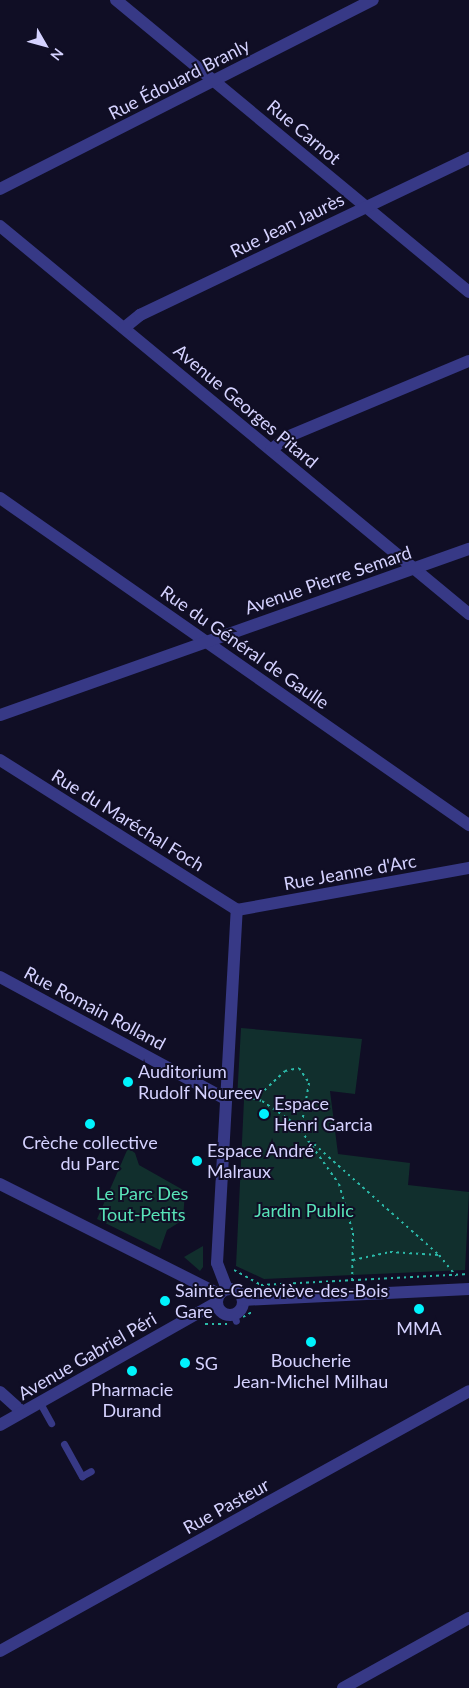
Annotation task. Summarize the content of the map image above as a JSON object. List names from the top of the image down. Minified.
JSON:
{"streets":{"street":["Rue Édouard Branly","Rue Carnot","Rue Jean Jaurès","Avenue Georges Pitard","Avenue Pierre Semard","Rue du Général de Gaulle","Rue du Maréchal Foch","Rue Jeanne d'Arc","Rue Romain Rolland","Avenue Gabriel Péri","Rue Pasteur"]},"crossings":[["Rue Édouard Branly","Rue Carnot"],["Rue Carnot","Rue Jean Jaurès"],["Rue Jean Jaurès","Avenue Georges Pitard"],["Avenue Georges Pitard","Avenue Pierre Semard"],["Avenue Pierre Semard","Rue du Général de Gaulle"],["Rue du Maréchal Foch","Rue Jeanne d'Arc"]],"parks":["Le Parc Des Tout-Petits","Jardin Public"],"places":["Auditorium Rudolf Noureev","Espace Henri Garcia","Crèche collective du Parc","Espace André Malraux","Sainte-Geneviève-des-Bois Gare","MMA","Boucherie Jean-Michel Milhau","SG","Pharmacie Durand"],"north":"bottom right"}
